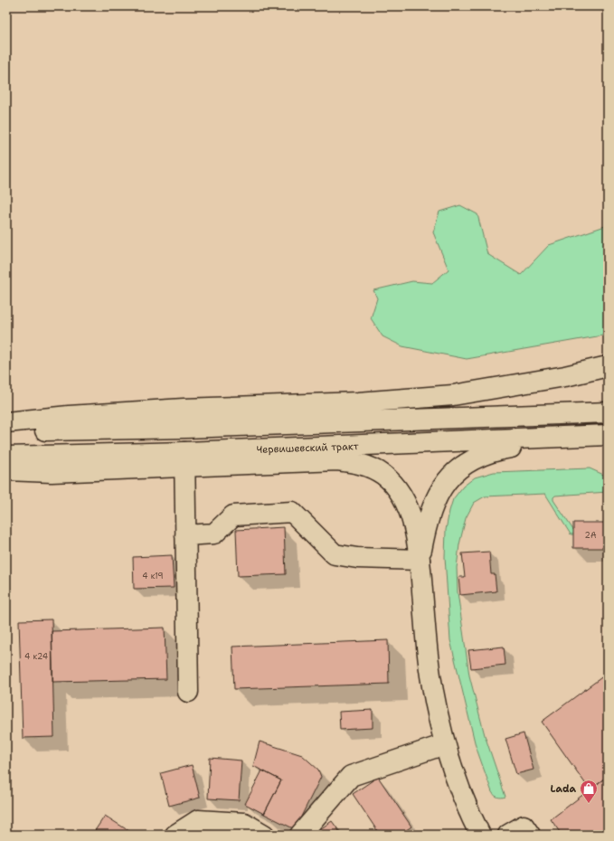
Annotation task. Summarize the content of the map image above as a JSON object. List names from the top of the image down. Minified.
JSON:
{"streets":{"main road":["Червишевский тракт"]},"places":{"shop":["Lada"]},"house_numbers":["2А","4 к19","4 к24"]}
